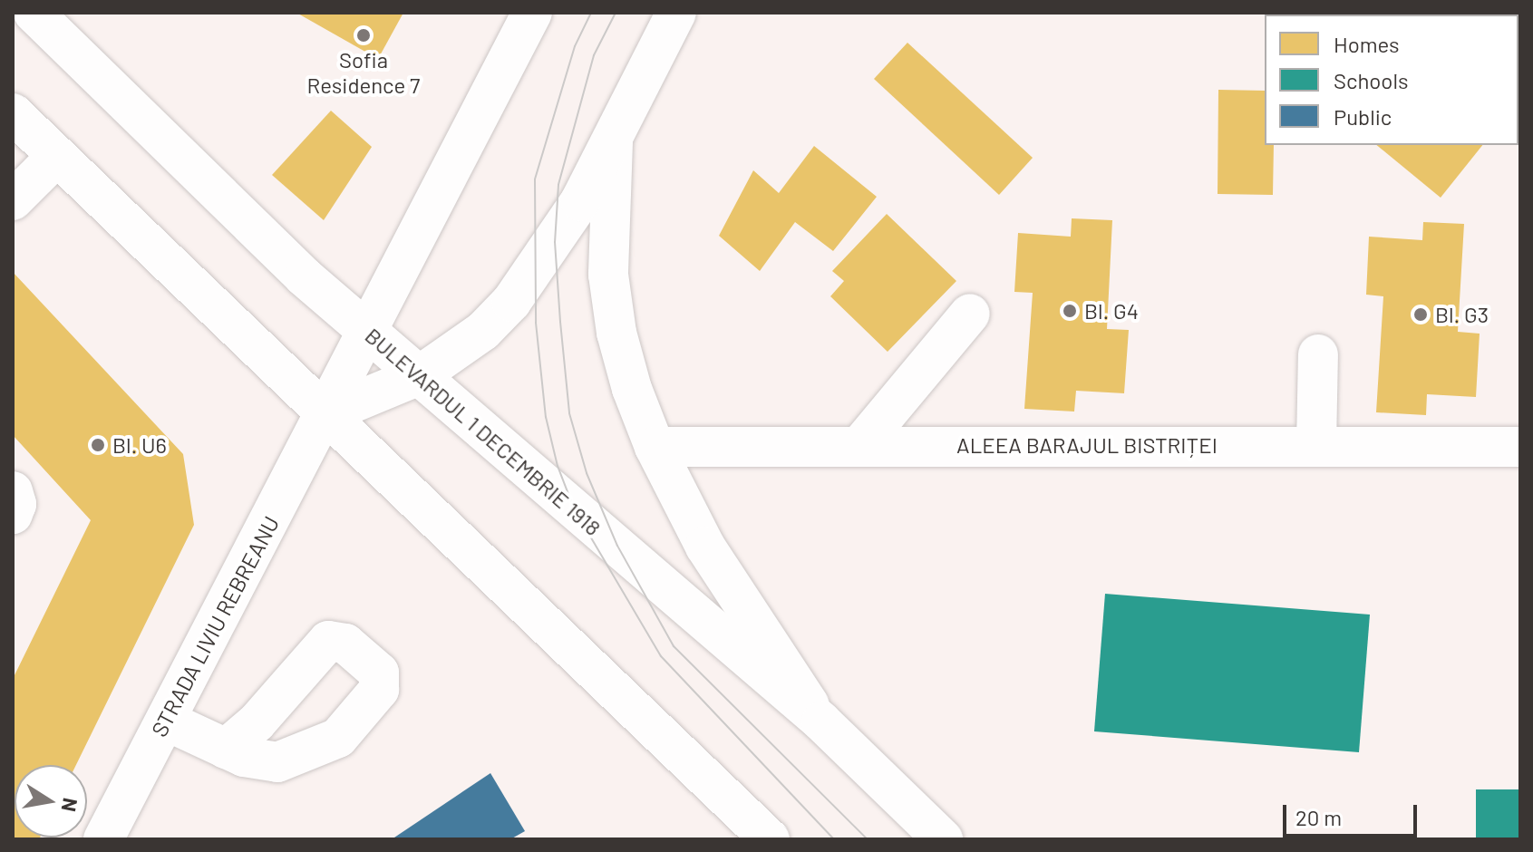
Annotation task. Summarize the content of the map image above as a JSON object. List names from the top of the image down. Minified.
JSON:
{"streets":{"street":["BULEVARDUL 1 DECEMBRIE 1918","ALEEA BARAJUL BISTRIȚEI","STRADA LIVIU REBREANU"]},"crossings":[["BULEVARDUL 1 DECEMBRIE 1918","STRADA LIVIU REBREANU"]],"places":["Sofia Residence 7","Bl. G4","Bl. G3","Bl. U6"],"legend":["Homes","Schools","Public"],"scale_bar":"20 m","north":"right"}
